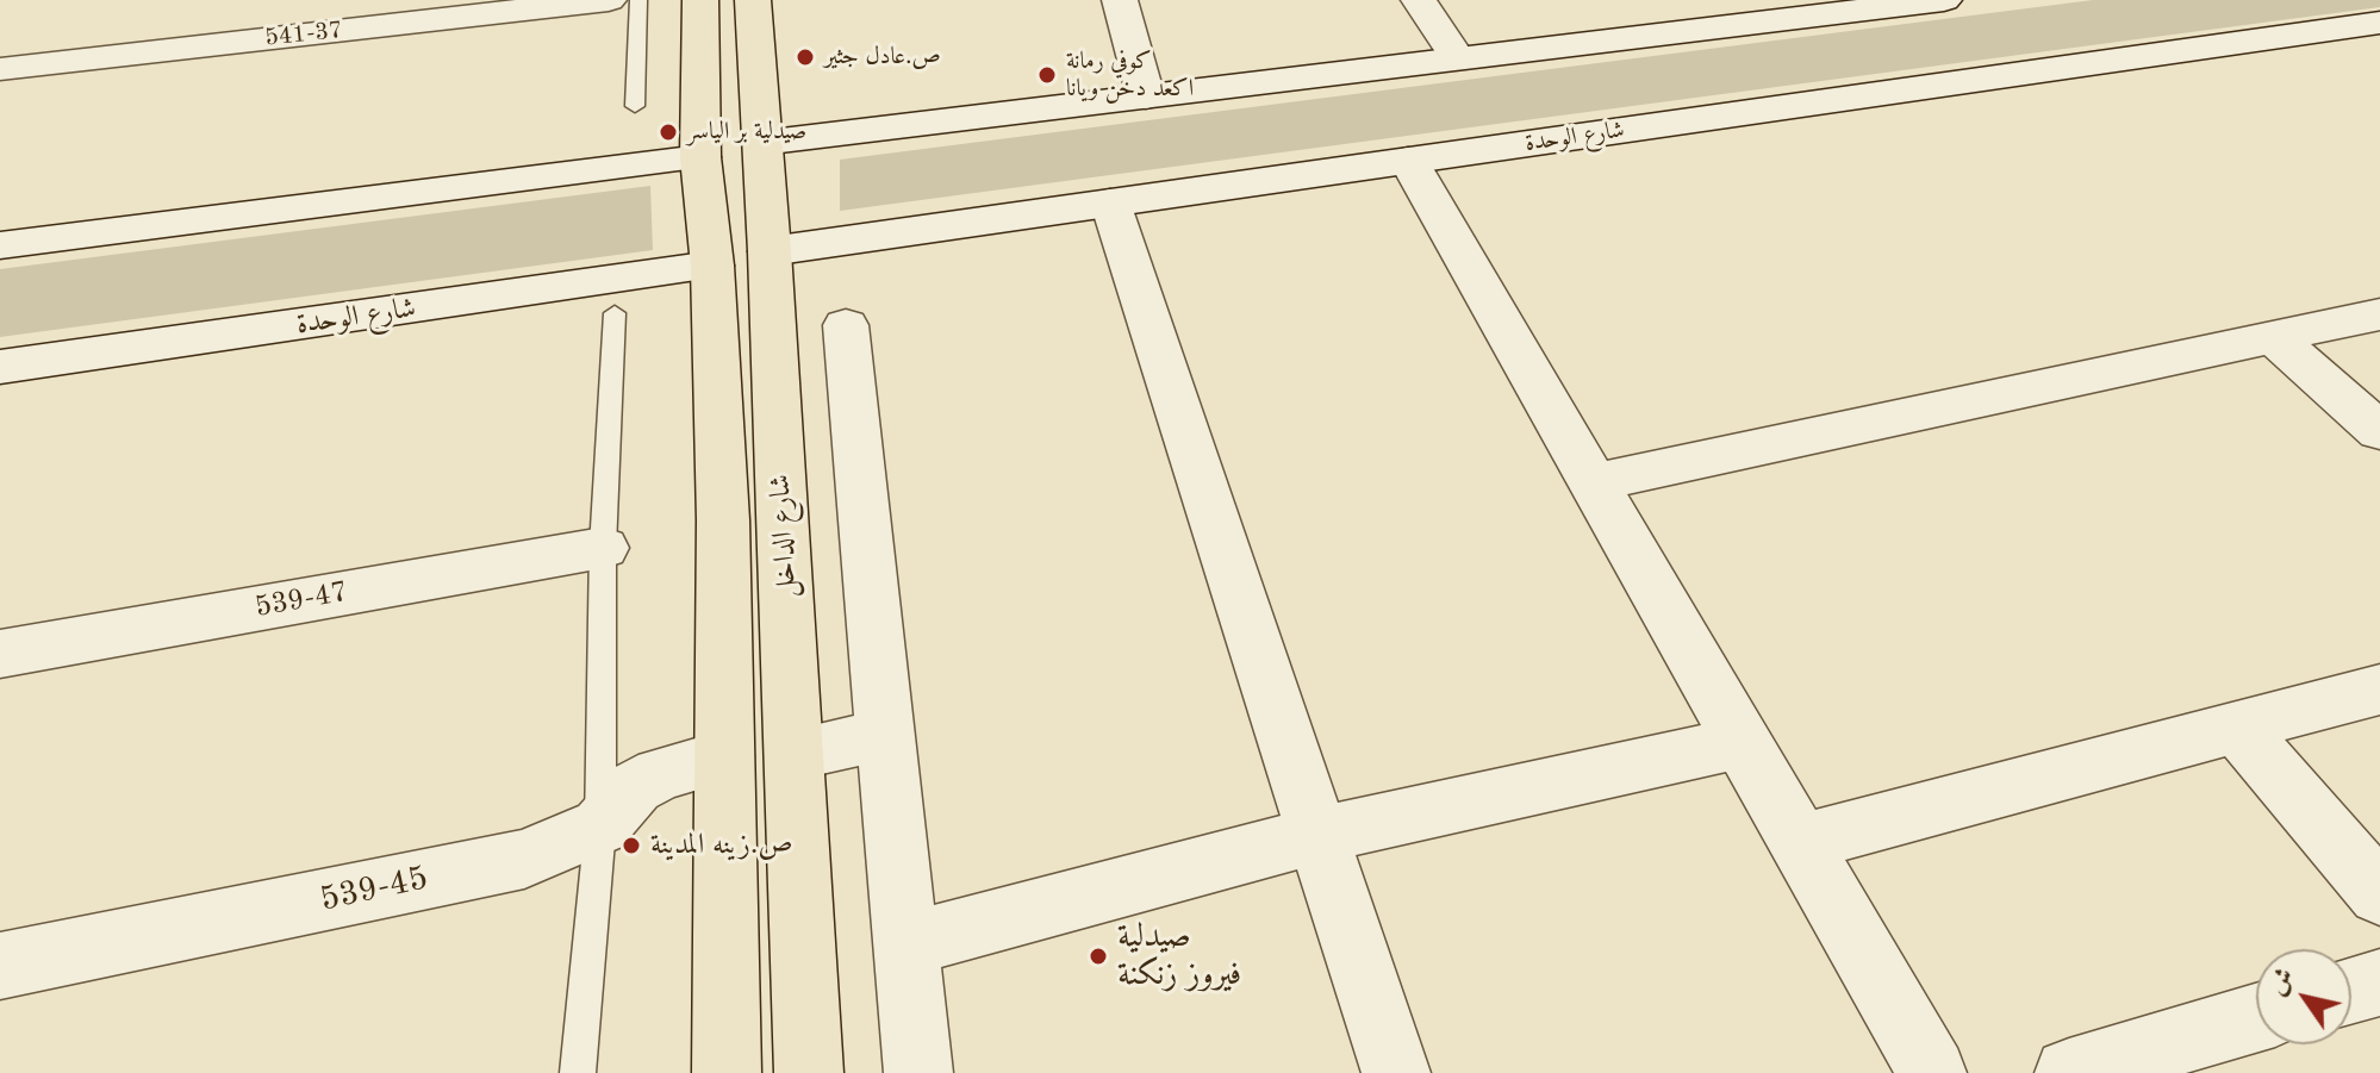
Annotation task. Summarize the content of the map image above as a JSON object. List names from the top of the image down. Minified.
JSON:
{"streets":{"main road":["شارع الداخل"],"street":["541-37","شارع الوحدة","539-47","539-45"]},"crossings":[["شارع الوحدة","شارع الداخل"],["شارع الداخل","539-45"]],"places":["ص.عادل جثير","كوفي رمانة اكعد دخن ويانا","صيدلية بر الياسر","ص.زينه المدينة","صيدلية فيروز زنكنة"],"north":"top left"}
